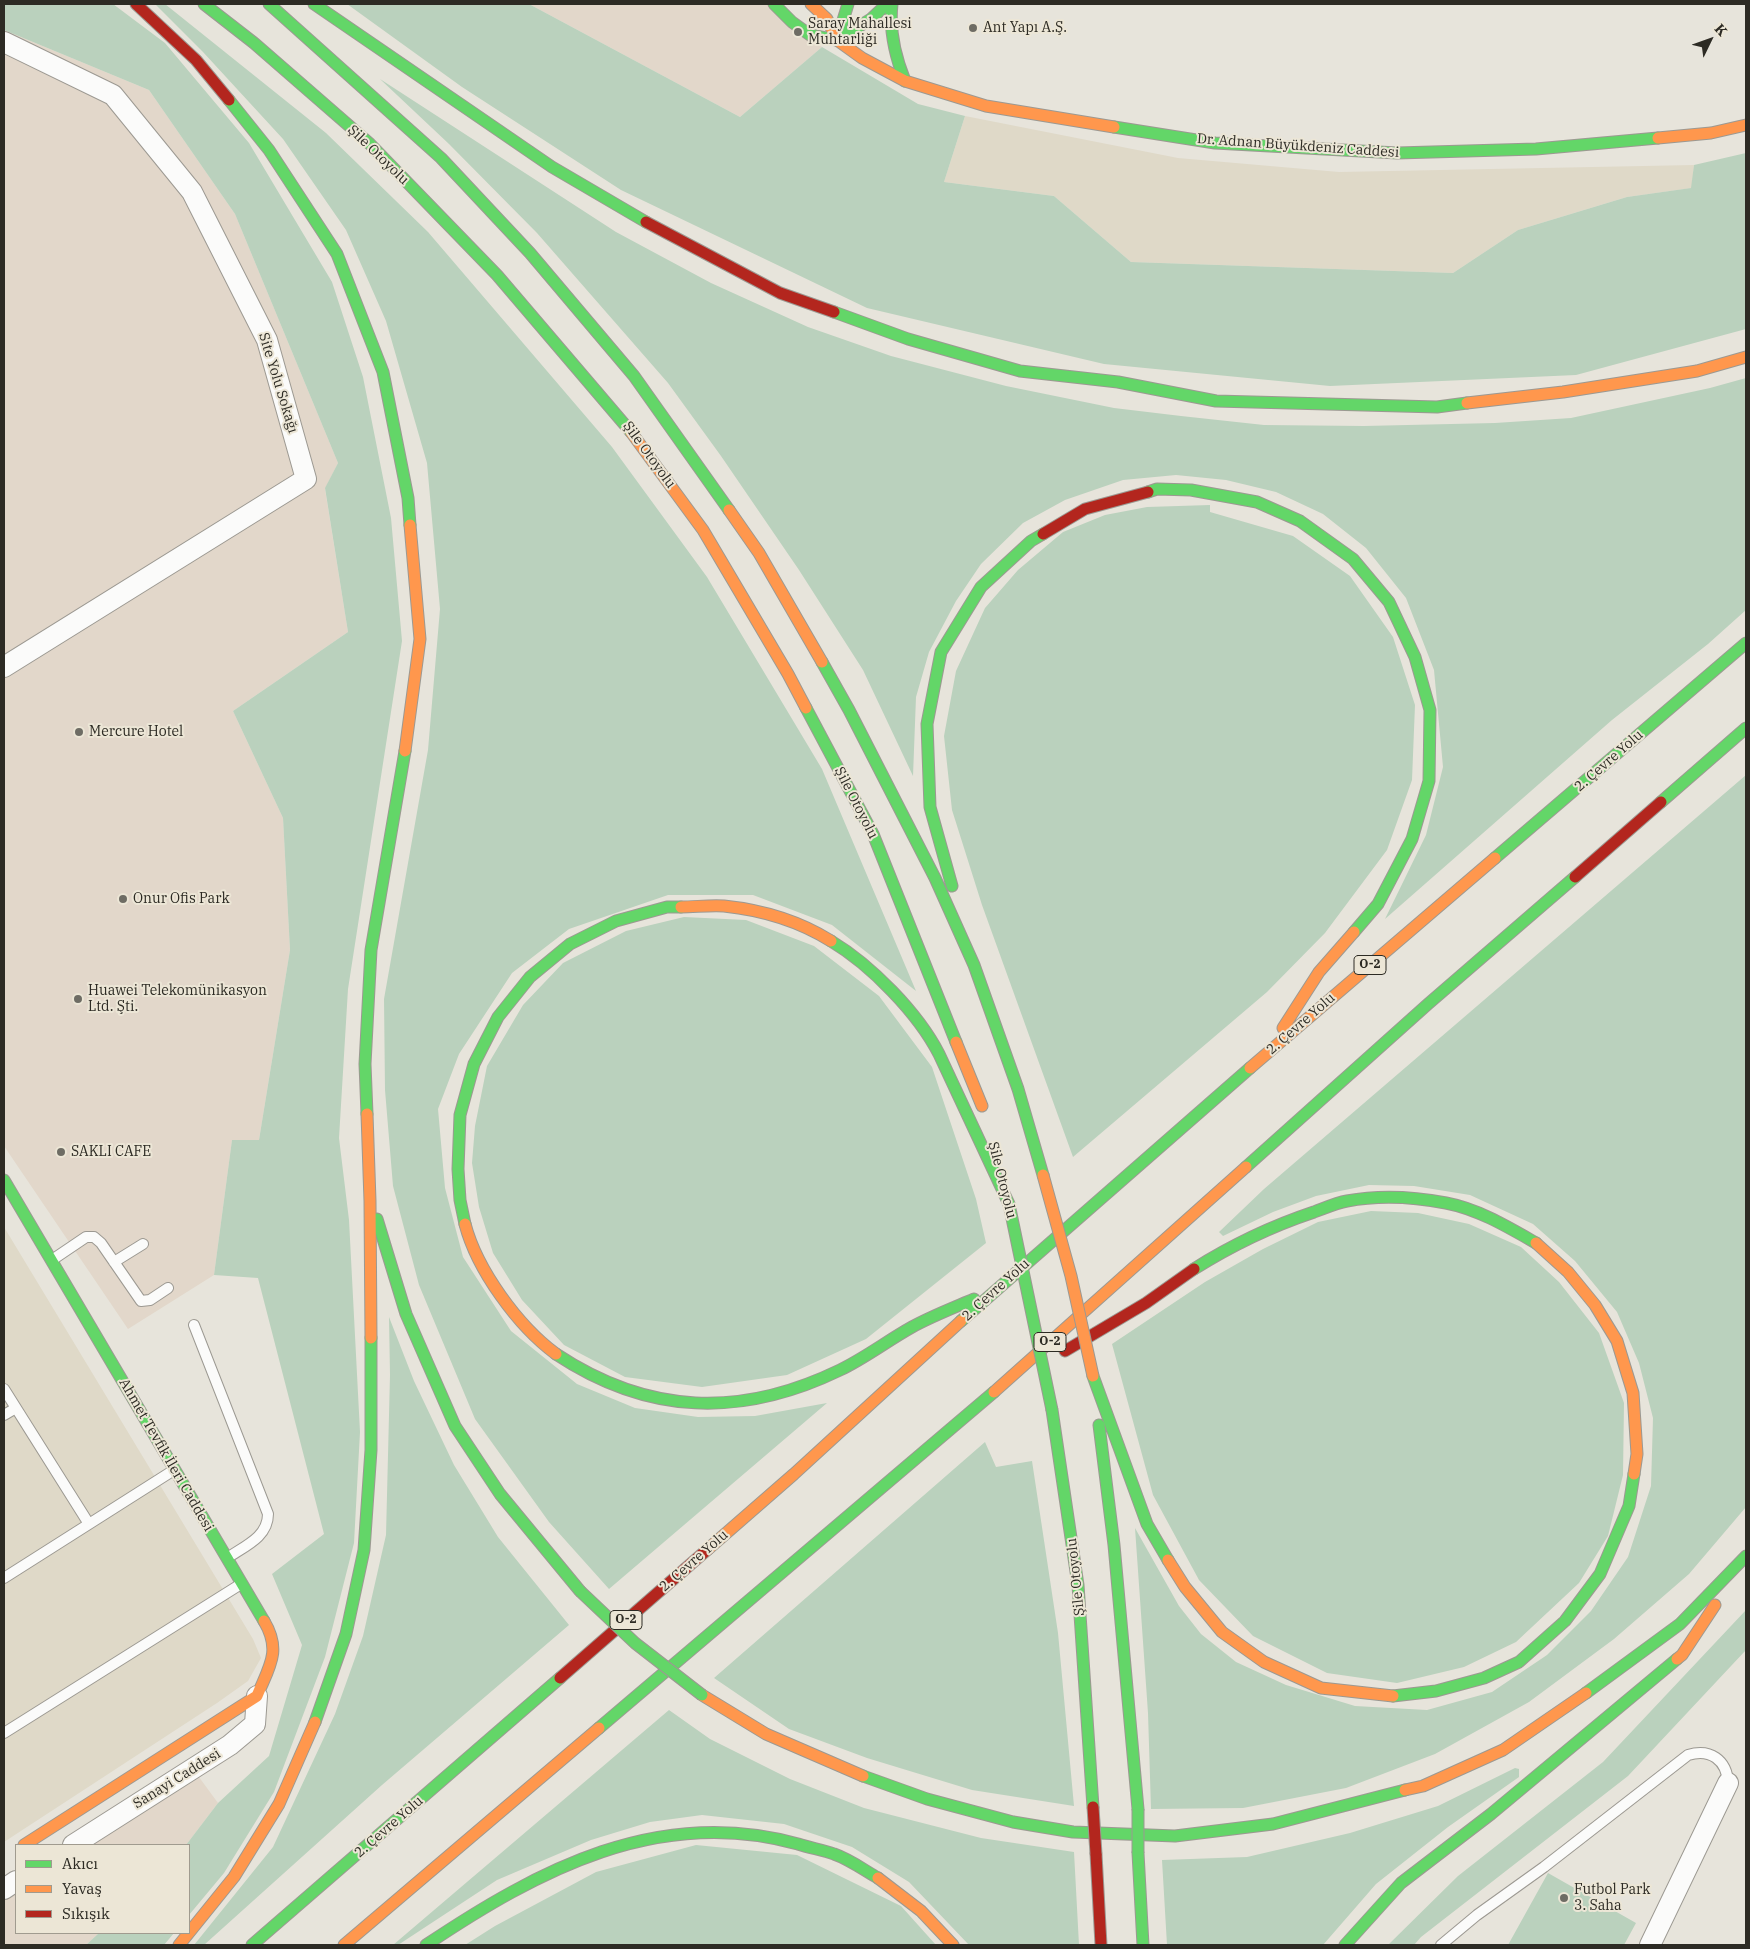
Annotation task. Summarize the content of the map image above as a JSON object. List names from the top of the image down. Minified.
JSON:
{"streets":{"main road":["Dr. Adnan Büyükdeniz Caddesi","Şile Otoyolu","2. Çevre Yolu","O-2","Ahmet Tevfik İleri Caddesi","Sanayi Caddesi"],"street":["Site Yolu Sokağı"]},"crossings":[["Ahmet Tevfik İleri Caddesi","Sanayi Caddesi"]],"places":["Ant Yapı A.Ş.","Saray Mahallesi Muhtarliği","Mercure Hotel","Onur Ofis Park","Huawei Telekomünikasyon Ltd. Şti.","SAKLI CAFE","Futbol Park 3. Saha"],"legend":["Akıcı","Yavaş","Sıkışık"],"north":"top right"}
